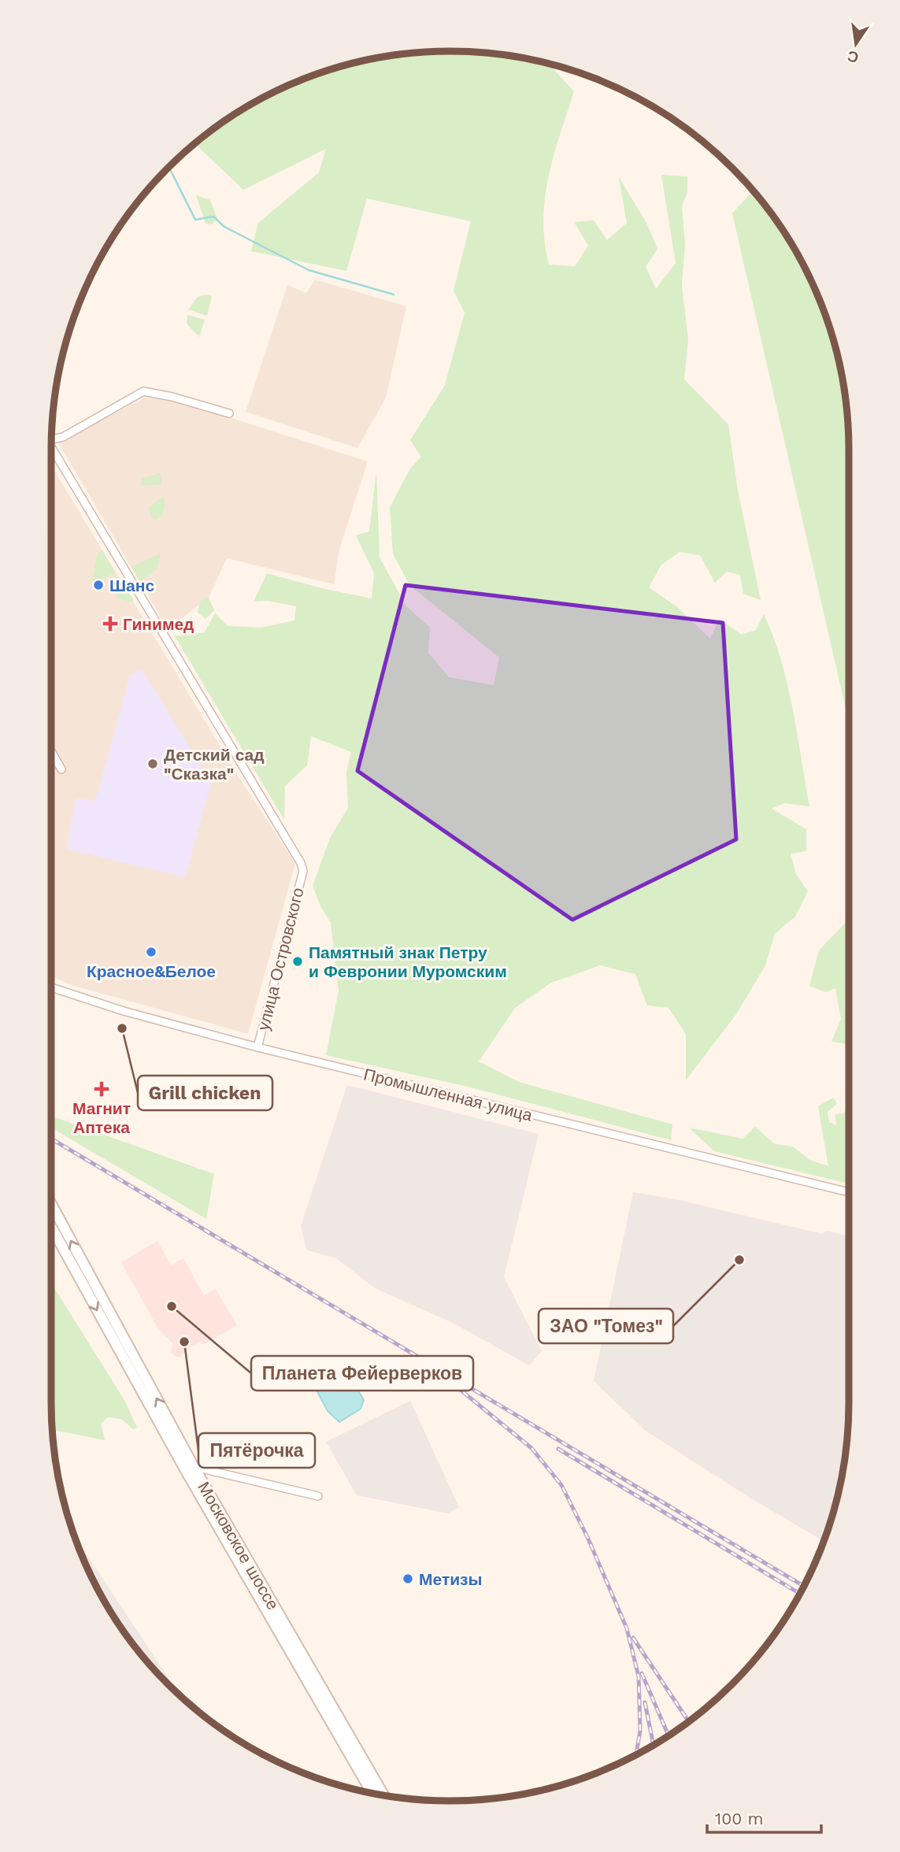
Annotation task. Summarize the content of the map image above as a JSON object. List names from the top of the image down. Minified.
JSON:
{"streets":{"main road":["Московское шоссе"],"street":["улица Островского","Промышленная улица"]},"crossings":[["улица Островского","Промышленная улица"]],"places":{"other":["Шанс","Детский сад \"Сказка\"","Красное&Белое","Памятный знак Петру и Февронии Муромским","Grill chicken","ЗАО \"Томез\"","Планета Фейерверков","Пятёрочка","Метизы"],"health":["Гинимед","Магнит Аптека"]},"scale_bar":"100 m","north":"bottom"}
